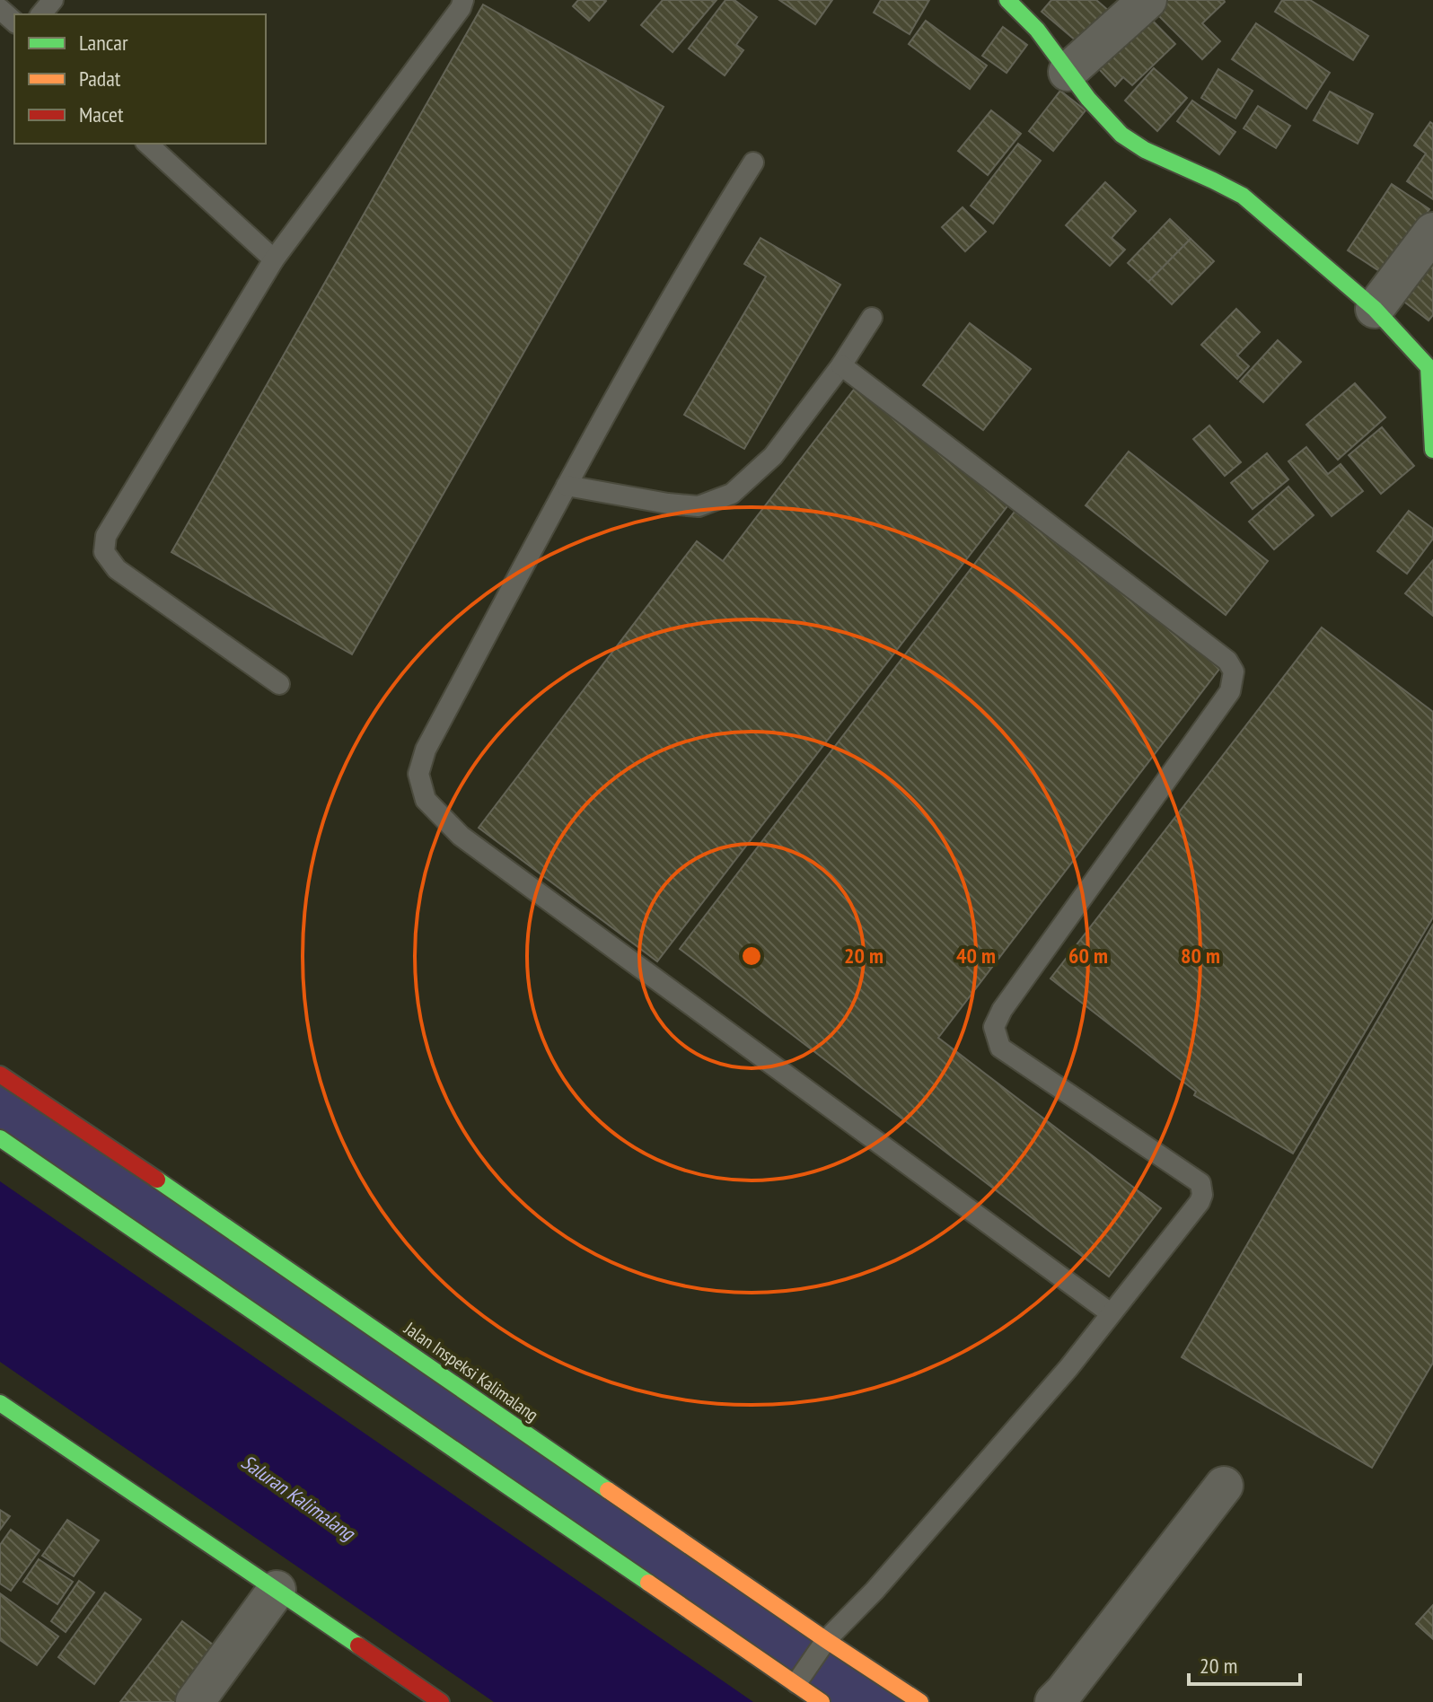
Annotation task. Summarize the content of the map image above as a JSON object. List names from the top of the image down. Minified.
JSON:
{"streets":{"main road":["Jalan Inspeksi Kalimalang"]},"water":["Saluran Kalimalang"],"legend":["Lancar","Padat","Macet"],"scale_bar":"20 m","rings":["20 m","40 m","60 m","80 m"]}
